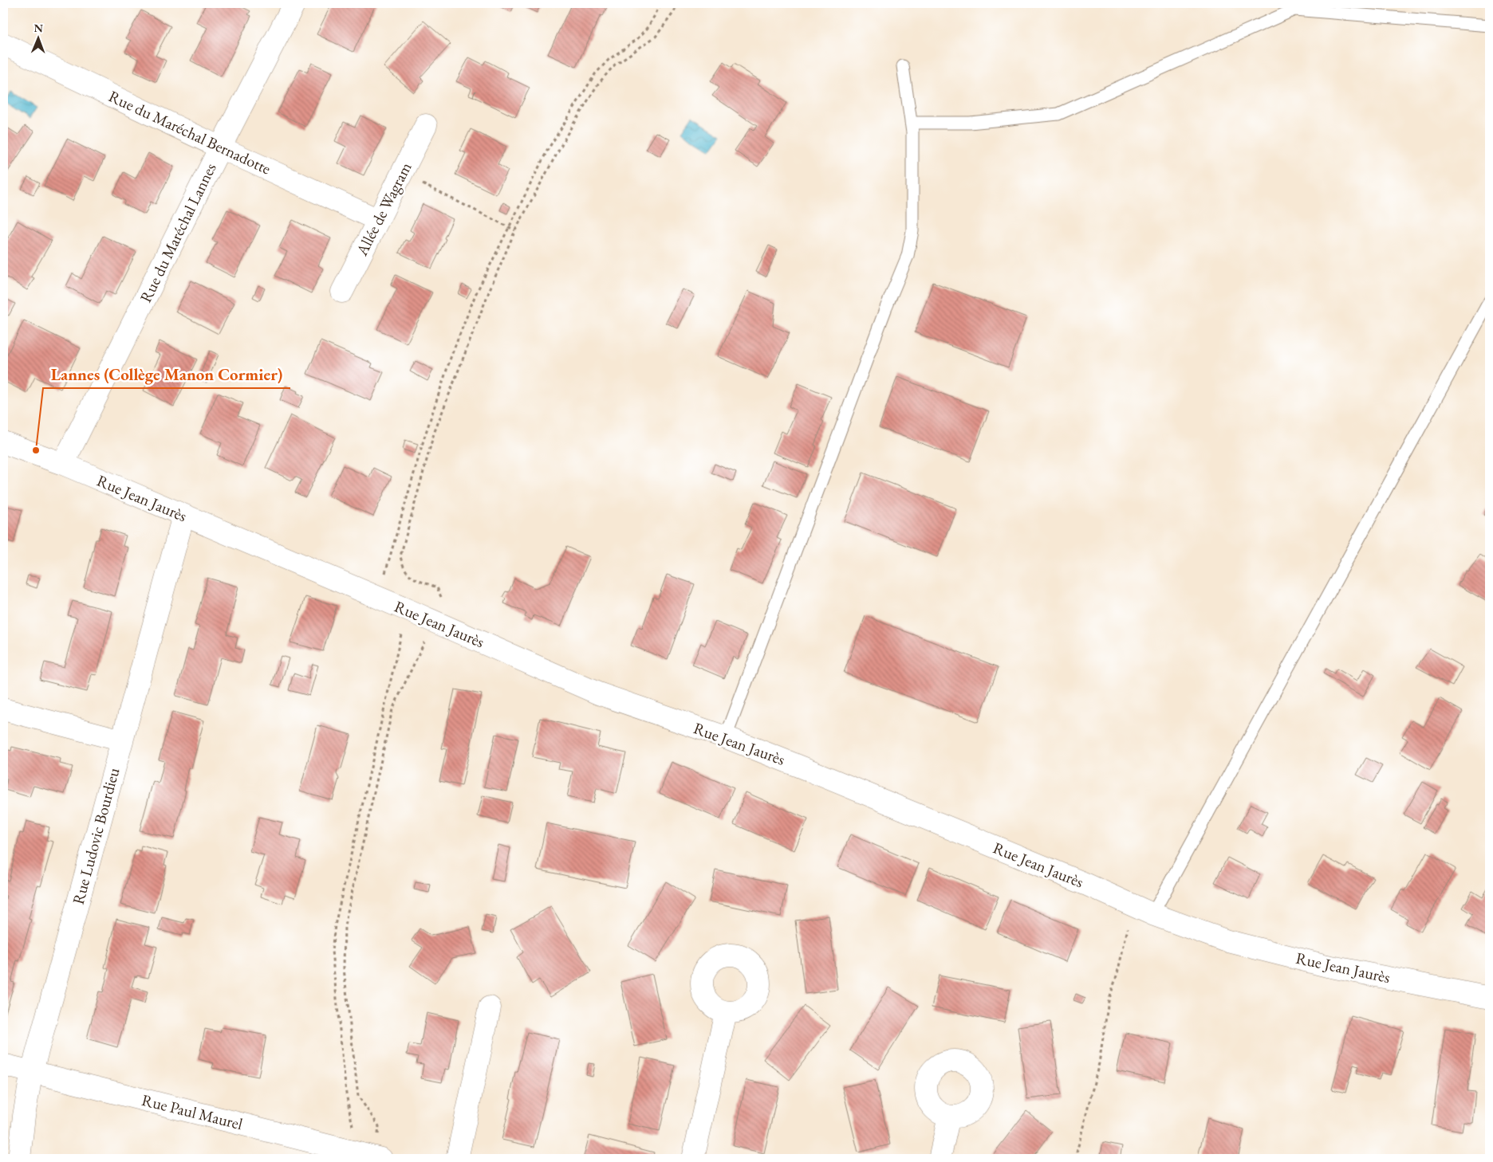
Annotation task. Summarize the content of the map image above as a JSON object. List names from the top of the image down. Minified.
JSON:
{"streets":{"street":["Rue du Maréchal Bernadotte","Allée de Wagram","Rue du Maréchal Lannes","Rue Jean Jaurès","Rue Ludovic Bourdieu","Rue Paul Maurel"]},"crossings":[["Rue du Maréchal Bernadotte","Allée de Wagram"],["Rue du Maréchal Bernadotte","Rue du Maréchal Lannes"],["Rue du Maréchal Lannes","Rue Jean Jaurès"],["Rue Jean Jaurès","Rue Ludovic Bourdieu"],["Rue Ludovic Bourdieu","Rue Paul Maurel"]],"places":["Lannes (Collège Manon Cormier)"],"north":"top"}
